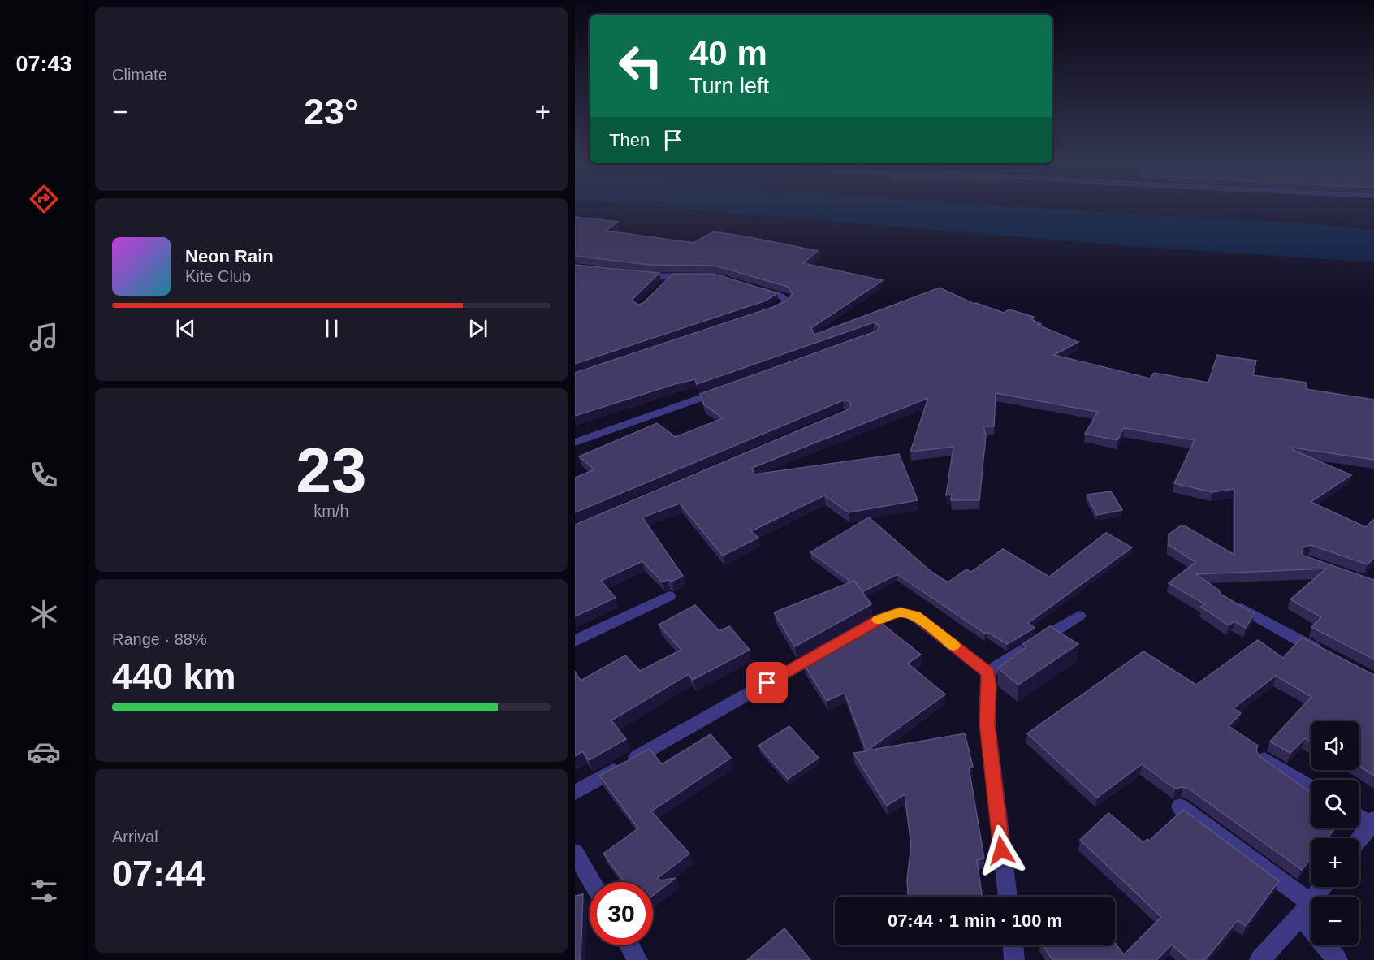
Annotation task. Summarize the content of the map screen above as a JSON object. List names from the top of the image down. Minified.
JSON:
{"page":{"tabs":"07:43","tile":["Climate",["23","km/h"],["Range · 88%","440 km"],["Arrival","07:44"]],"turn":["40 m","Turn left"],"heat":["−","23°","+"],"then":"Then","song":["Neon Rain","Kite Club"],"map_buttons":["+","−"],"limit":"30","trip":"07:44 · 1 min · 100 m"}}
